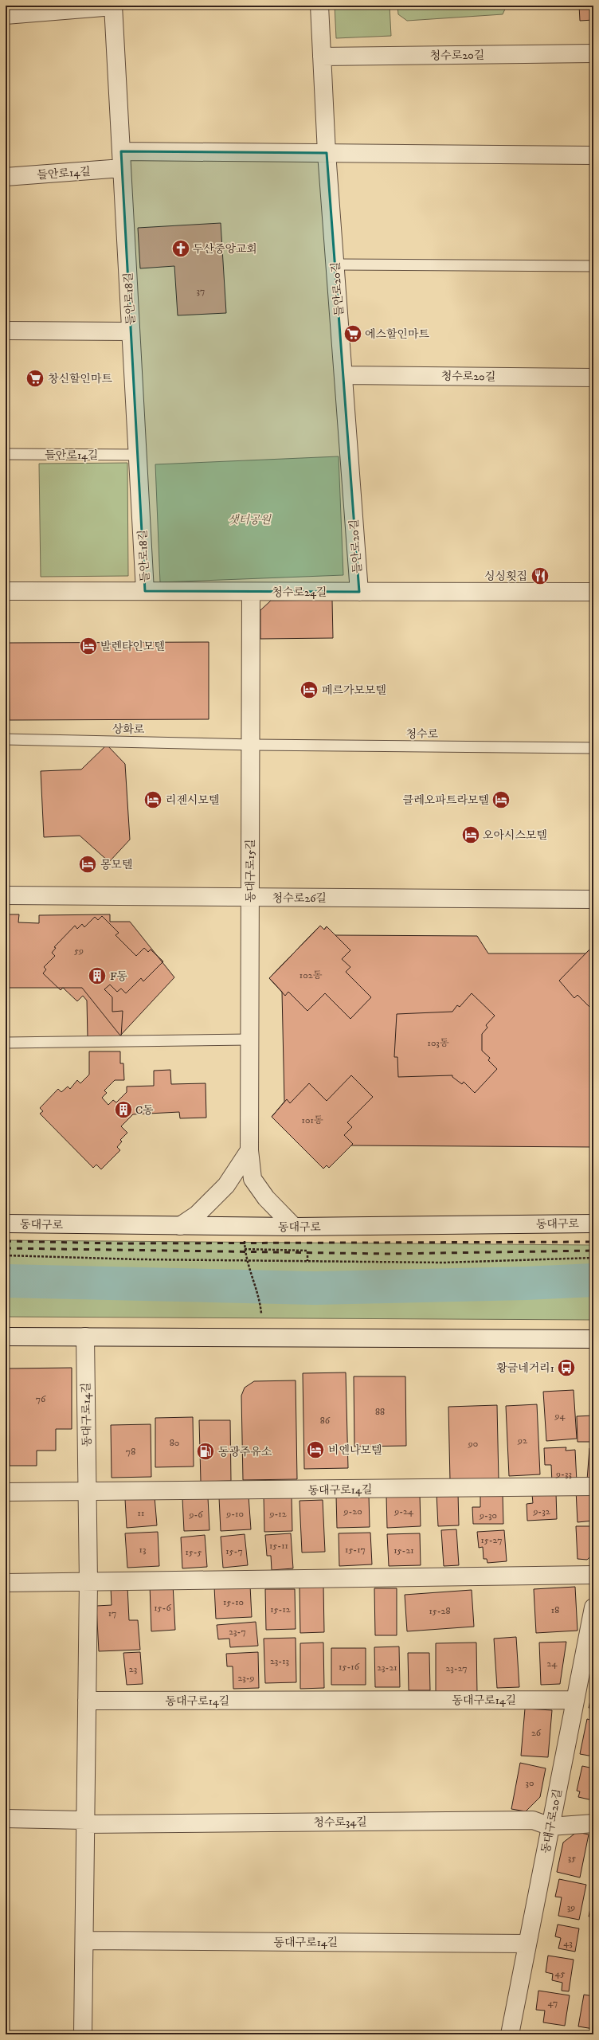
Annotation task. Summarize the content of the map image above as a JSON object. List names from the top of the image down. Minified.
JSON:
{"streets":{"street":["청수로20길","들안로14길","들안로20길","들안로18길","청수로24길","동대구로15길","청수로26길","동대구로","동대구로14길","동대구로20길","청수로34길"],"lane":["상화로","청수로"]},"crossings":[["청수로20길","들안로20길"],["들안로14길","들안로20길"],["들안로14길","들안로18길"],["들안로20길","청수로24길"],["들안로18길","청수로24길"],["청수로24길","동대구로15길"],["상화로","청수로"],["상화로","동대구로15길"],["청수로","동대구로15길"],["동대구로15길","청수로26길"],["동대구로15길","동대구로"],["동대구로14길","동대구로20길"],["동대구로14길","청수로34길"],["동대구로20길","청수로34길"]],"parks":["샛터공원"],"places":{"church":["두산중앙교회"],"supermarket":["에스할인마트","창신할인마트"],"restaurant":["싱싱횟집"],"hotel":["발렌타인모텔","페르가모모텔","리젠시모텔","클레오파트라모텔","오아시스모텔","몽모텔","비엔나모텔"],"building":["F동","C동"],"bus stop":["황금네거리1"],"fuel station":["동광주유소"]},"house_numbers":["37","59","102동","103동","101동","76","88","94","86","92","80","90","78","9-33","9-20","9-24","9-32","11","9-10","9-12","9-6","9-30","15-27","15-11","13","15-17","15-21","15-7","15-5","15-10","15-6","15-12","18","15-28","17","23-7","23-13","24","15-16","23-21","23-27","23","23-9","26","30","35","39","43","45","47"]}
